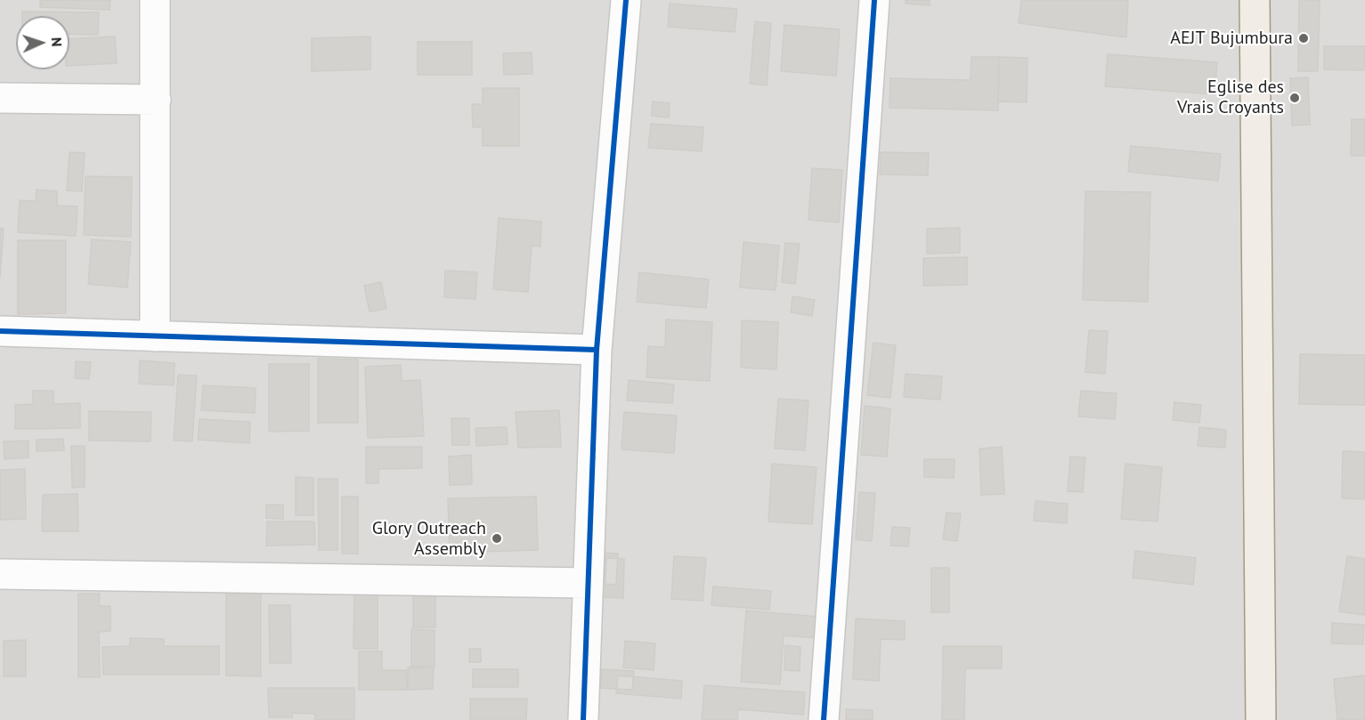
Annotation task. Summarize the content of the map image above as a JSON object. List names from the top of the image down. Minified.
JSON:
{"places":["AEJT Bujumbura","Eglise des Vrais Croyants","Glory Outreach Assembly"],"north":"right"}
